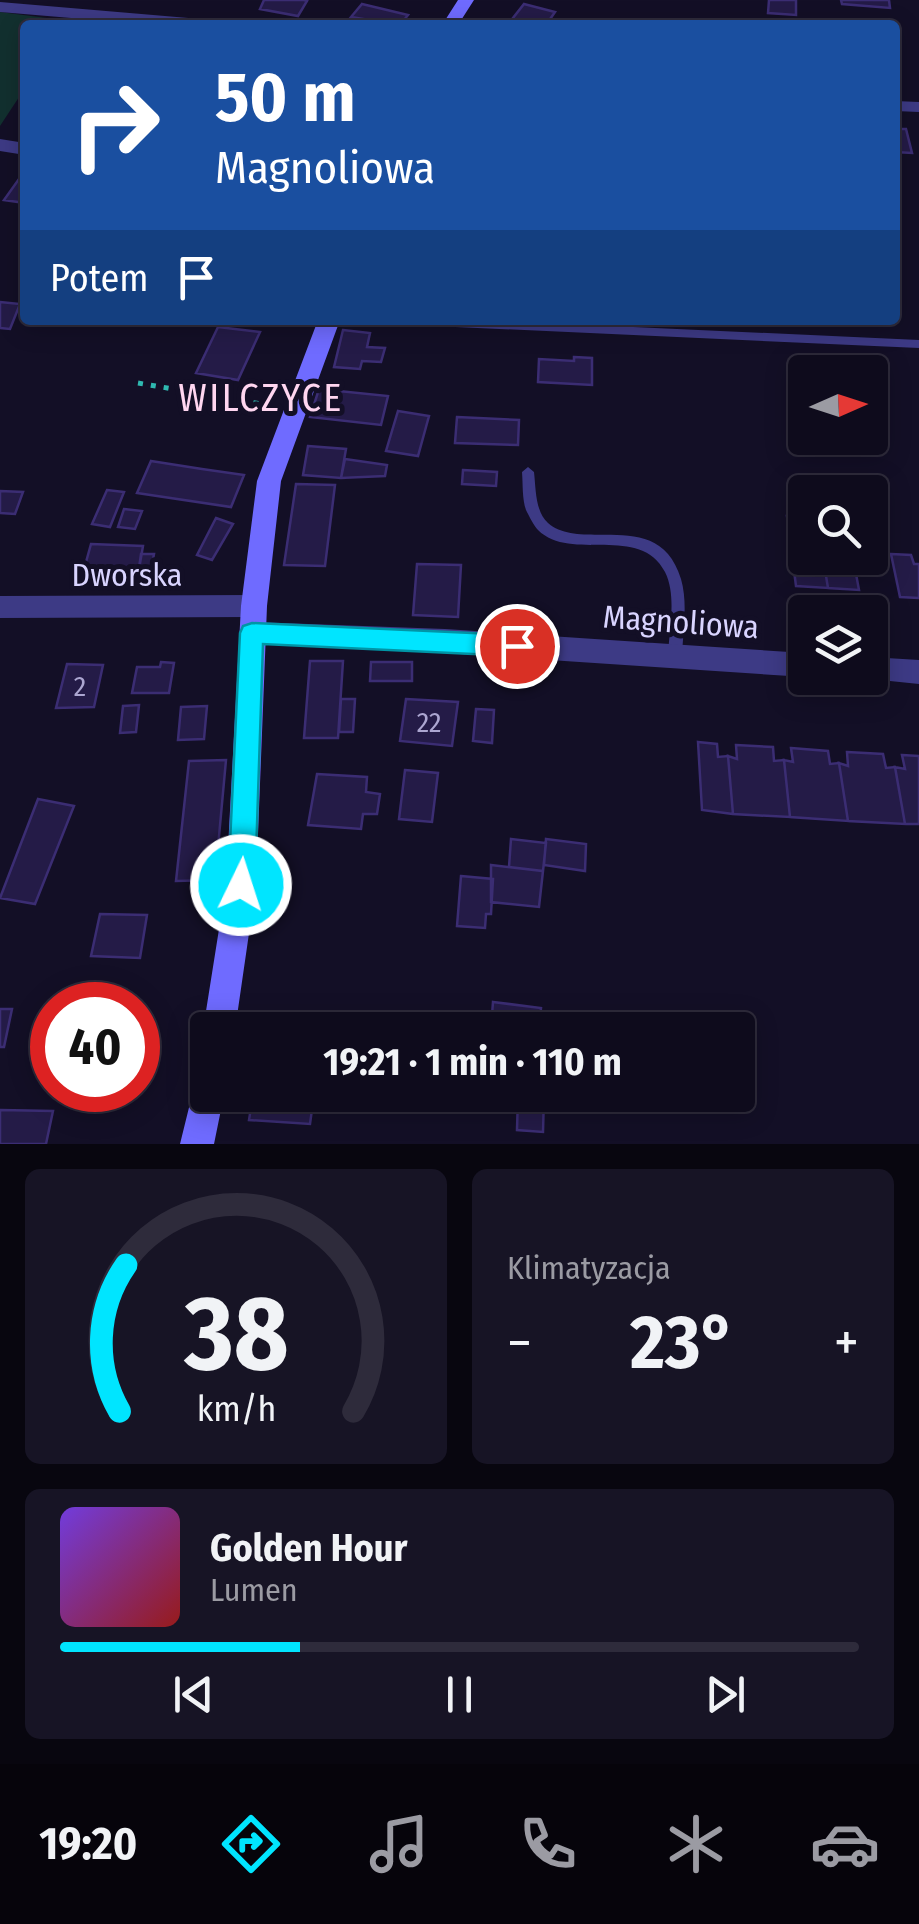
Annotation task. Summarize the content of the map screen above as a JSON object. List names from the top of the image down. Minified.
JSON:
{"streets":{"street":["Dworska","Magnoliowa"]},"crossings":[["Dworska","Magnoliowa"]],"districts":["WILCZYCE"],"house_numbers":["2","22"],"north":"right","page":{"turn":["50 m","Magnoliowa"],"then":"Potem","limit":"40","trip":"19:21 · 1 min · 110 m","tile":"Klimatyzacja","heat":["−","23°","+"],"song":["Golden Hour","Lumen"],"tabs":"19:20","gauge":["38","km/h"]}}
